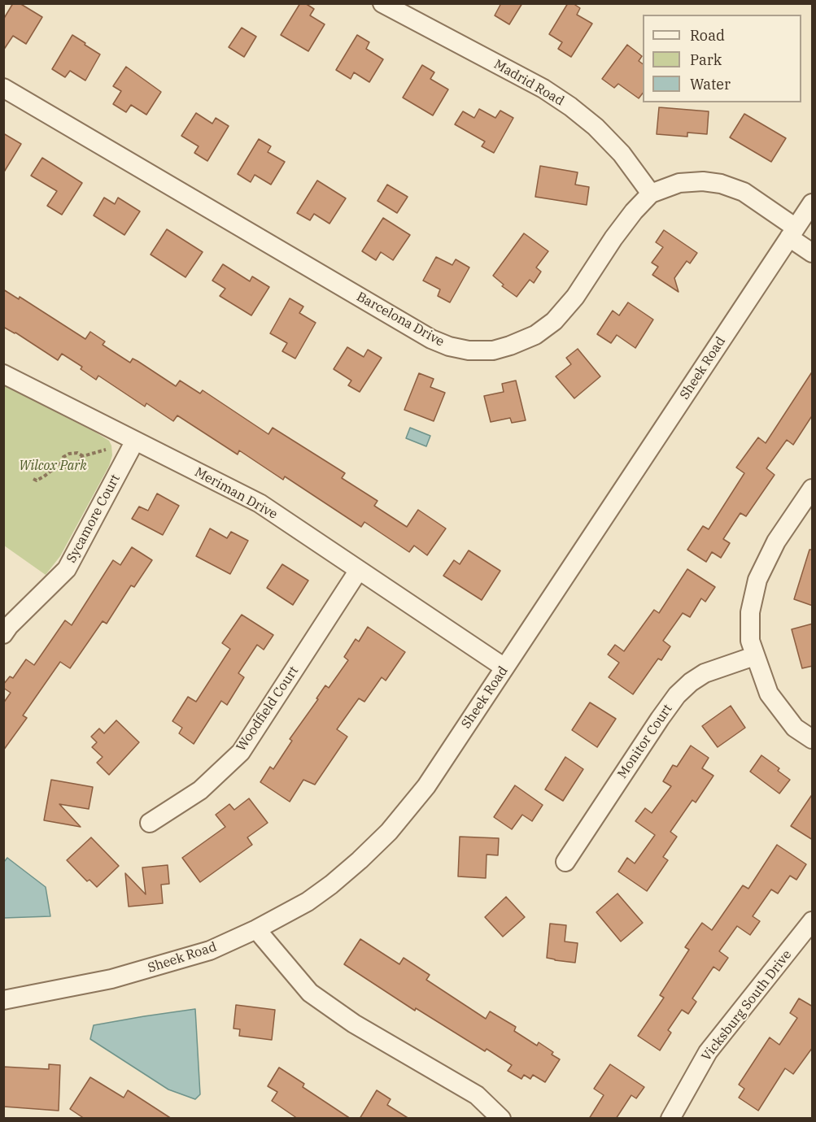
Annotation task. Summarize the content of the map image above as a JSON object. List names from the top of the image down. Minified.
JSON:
{"streets":{"street":["Madrid Road","Barcelona Drive","Sheek Road","Meriman Drive","Sycamore Court","Woodfield Court","Monitor Court","Vicksburg South Drive"]},"crossings":[["Madrid Road","Barcelona Drive"],["Barcelona Drive","Sheek Road"],["Sheek Road","Meriman Drive"],["Meriman Drive","Sycamore Court"],["Meriman Drive","Woodfield Court"]],"parks":["Wilcox Park"],"legend":["Road","Park","Water"]}
